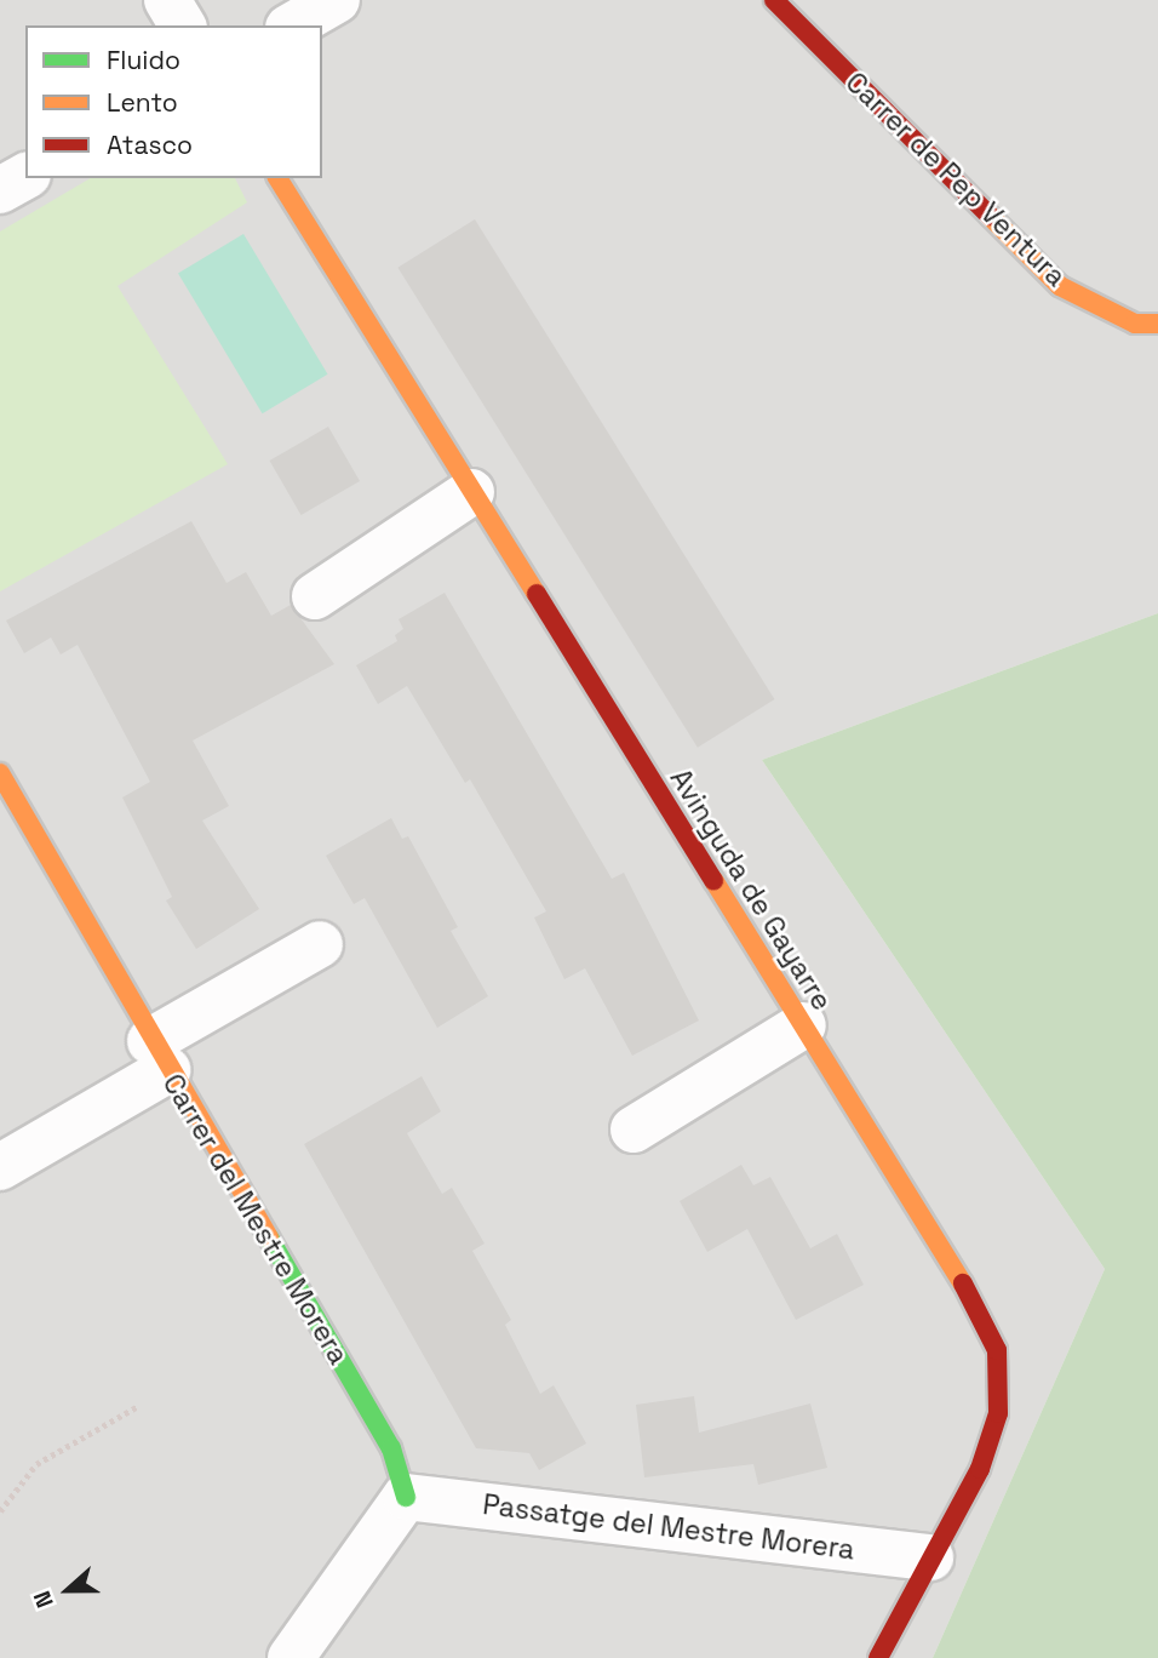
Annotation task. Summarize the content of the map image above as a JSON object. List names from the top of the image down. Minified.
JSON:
{"streets":{"street":["Carrer de Pep Ventura","Avinguda de Gayarre","Carrer del Mestre Morera","Passatge del Mestre Morera"]},"crossings":[["Avinguda de Gayarre","Passatge del Mestre Morera"],["Carrer del Mestre Morera","Passatge del Mestre Morera"]],"legend":["Fluido","Lento","Atasco"],"north":"left"}
